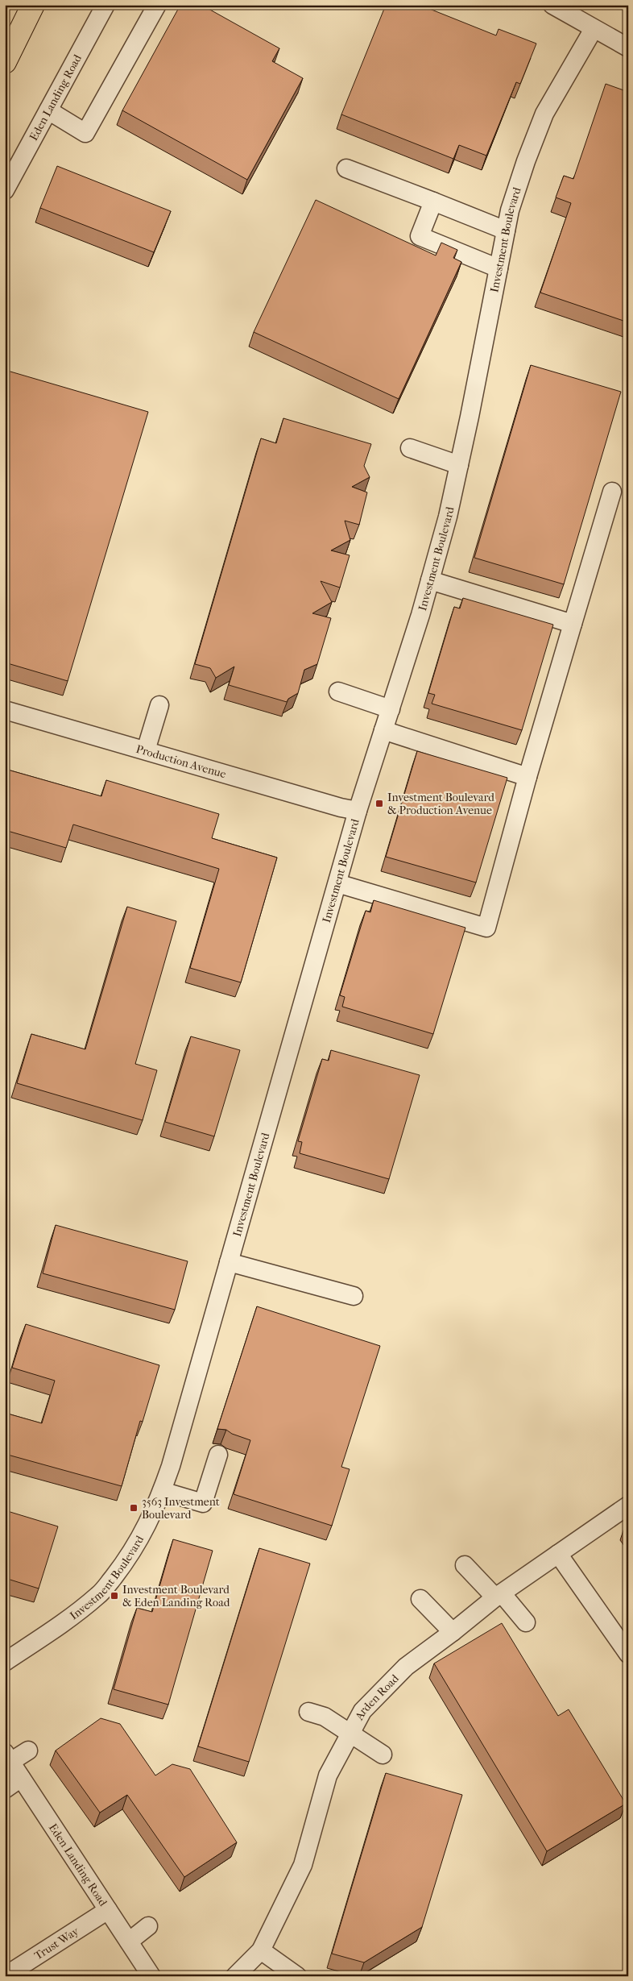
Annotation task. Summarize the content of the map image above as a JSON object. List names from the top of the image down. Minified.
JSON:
{"streets":{"street":["Eden Landing Road","Investment Boulevard","Production Avenue","Arden Road","Trust Way"]},"crossings":[["Eden Landing Road","Trust Way"],["Investment Boulevard","Production Avenue"]],"places":{"transit":["Investment Boulevard & Production Avenue","3563 Investment Boulevard","Investment Boulevard & Eden Landing Road"]}}
